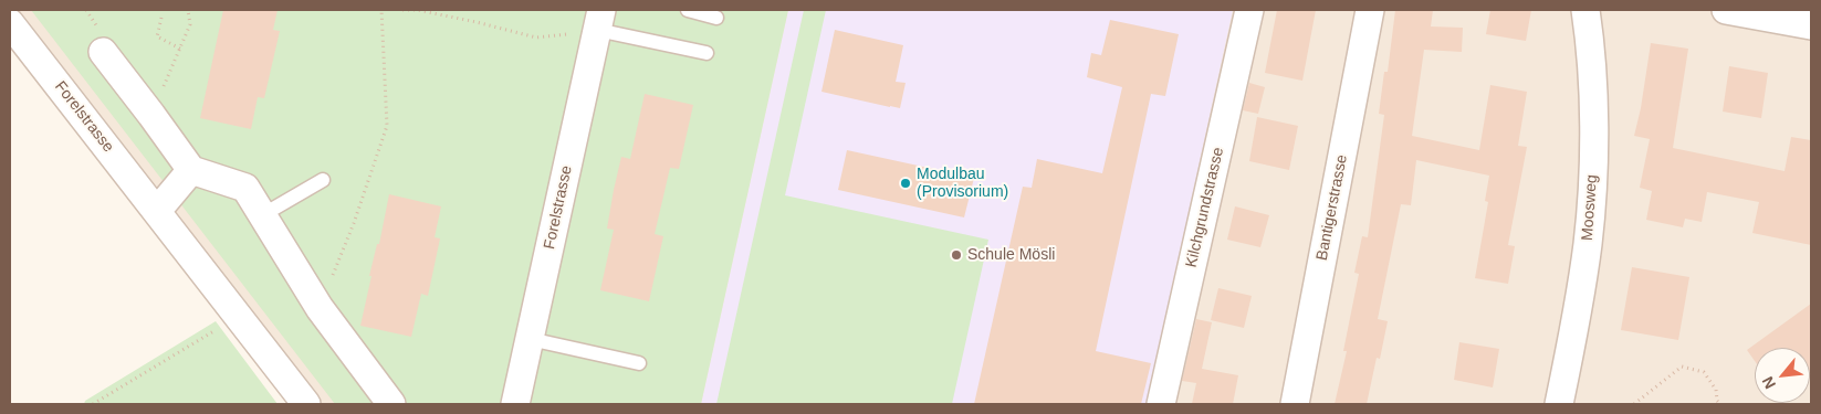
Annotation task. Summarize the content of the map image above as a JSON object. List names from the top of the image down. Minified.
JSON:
{"streets":{"street":["Forelstrasse","Kilchgrundstrasse","Bantigerstrasse","Moosweg"]},"places":["Modulbau (Provisorium)","Schule Mösli"],"north":"bottom left"}
